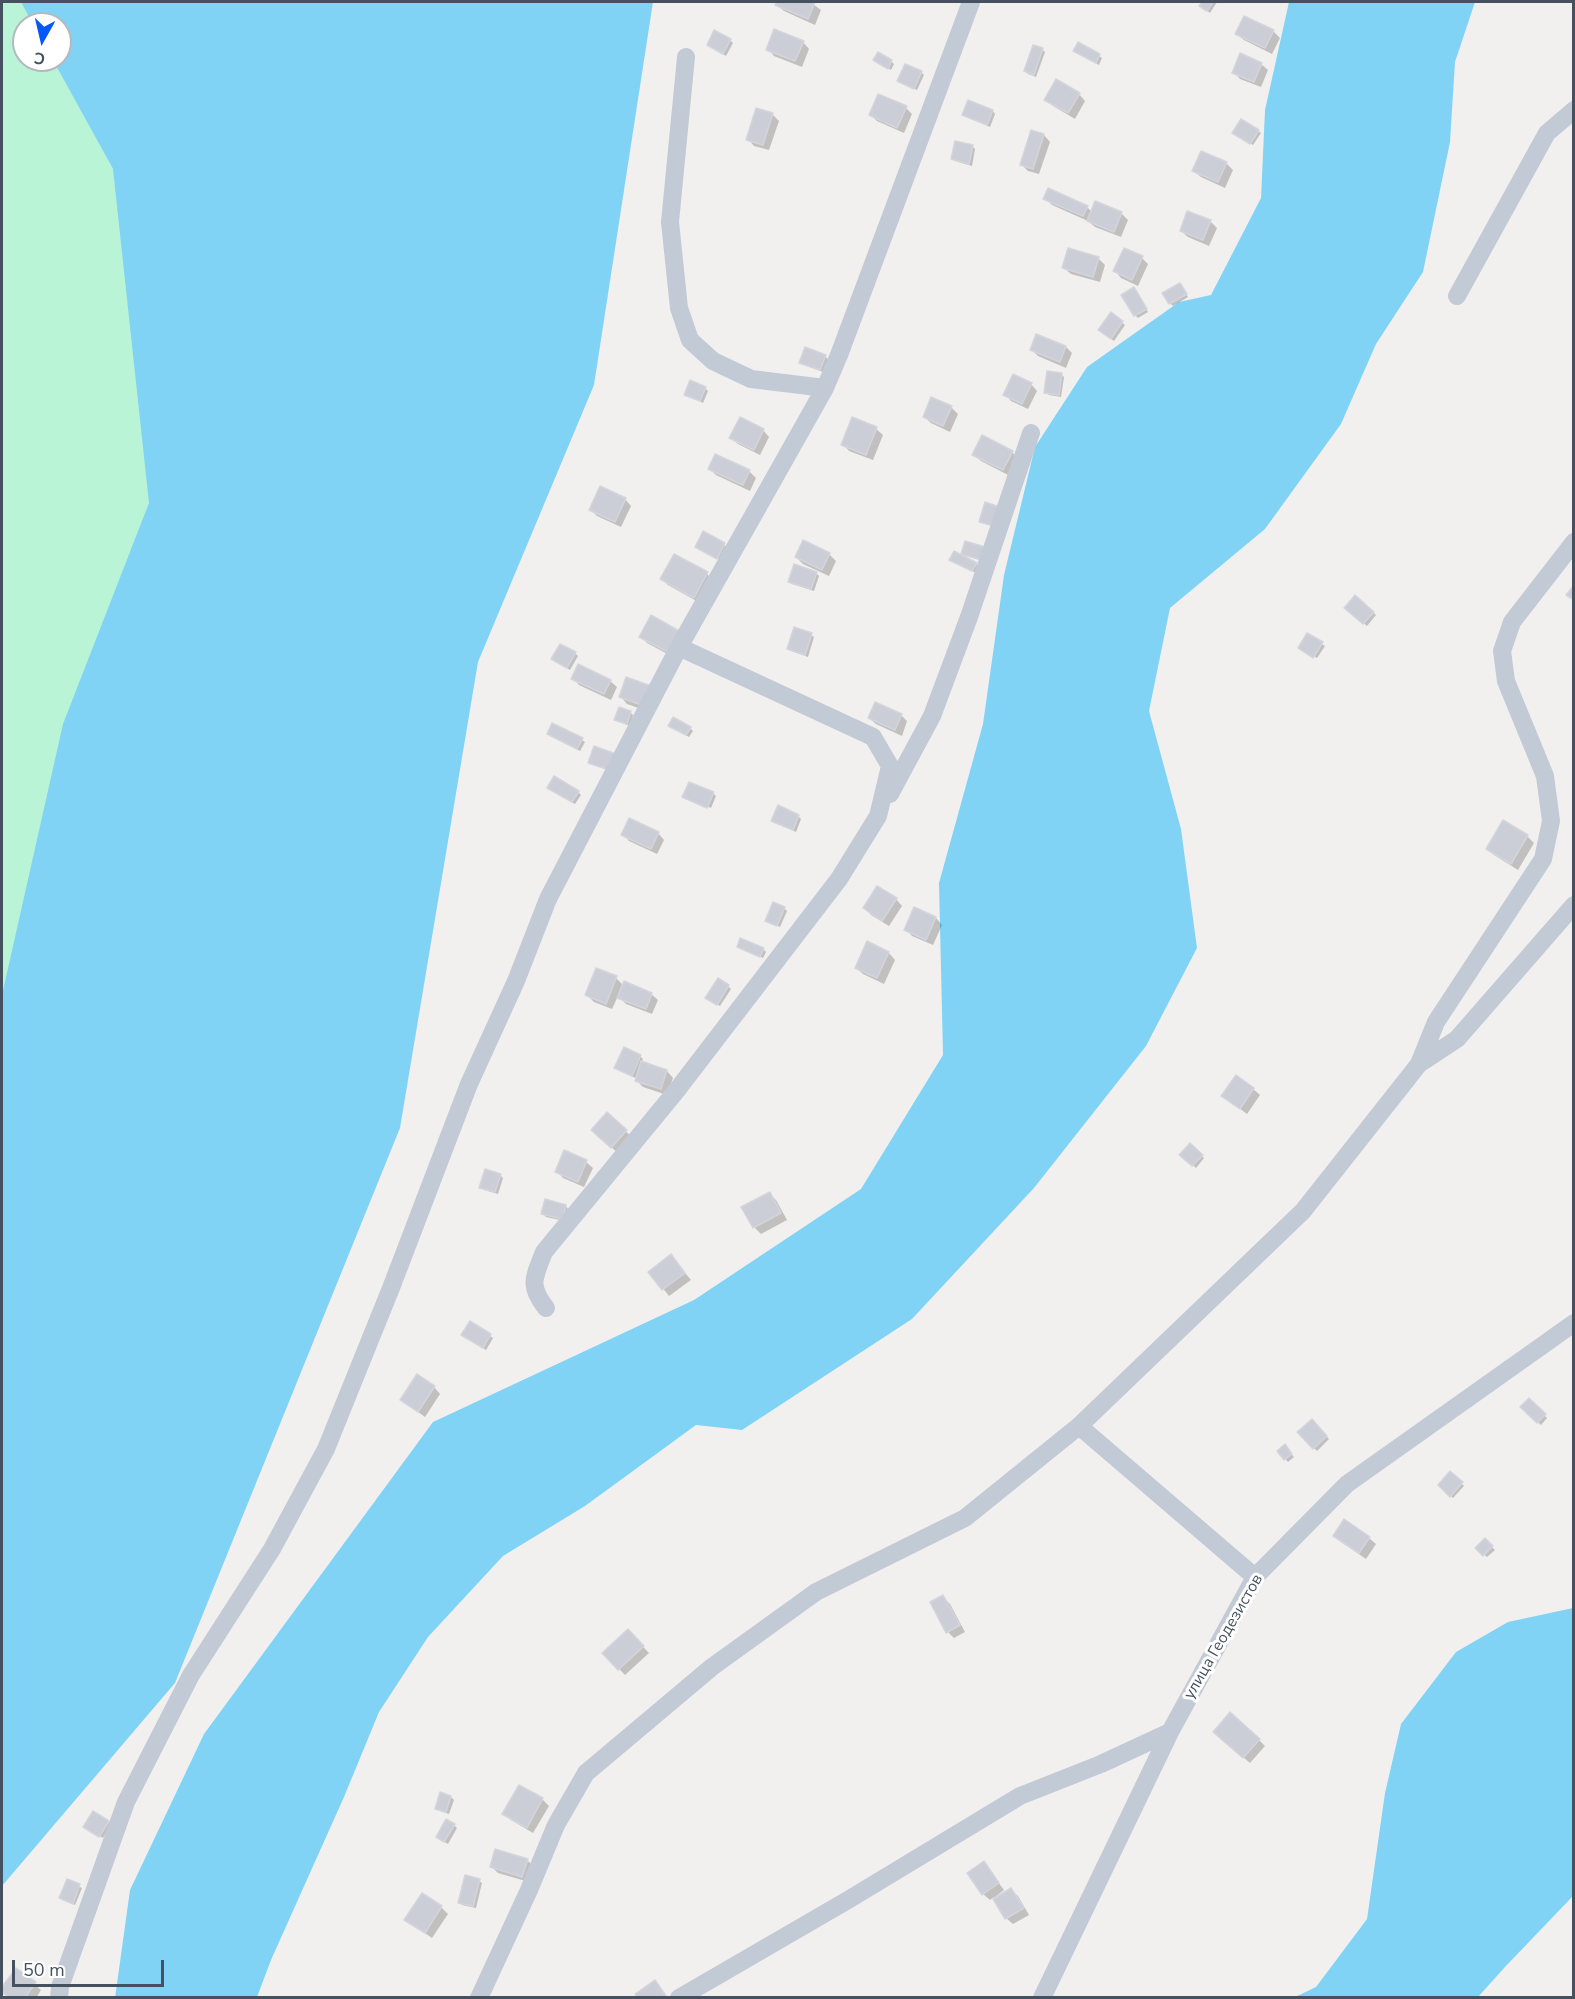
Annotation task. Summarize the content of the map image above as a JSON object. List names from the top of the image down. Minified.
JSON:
{"streets":{"street":["улица Геодезистов"]},"scale_bar":"50 m","north":"bottom"}
